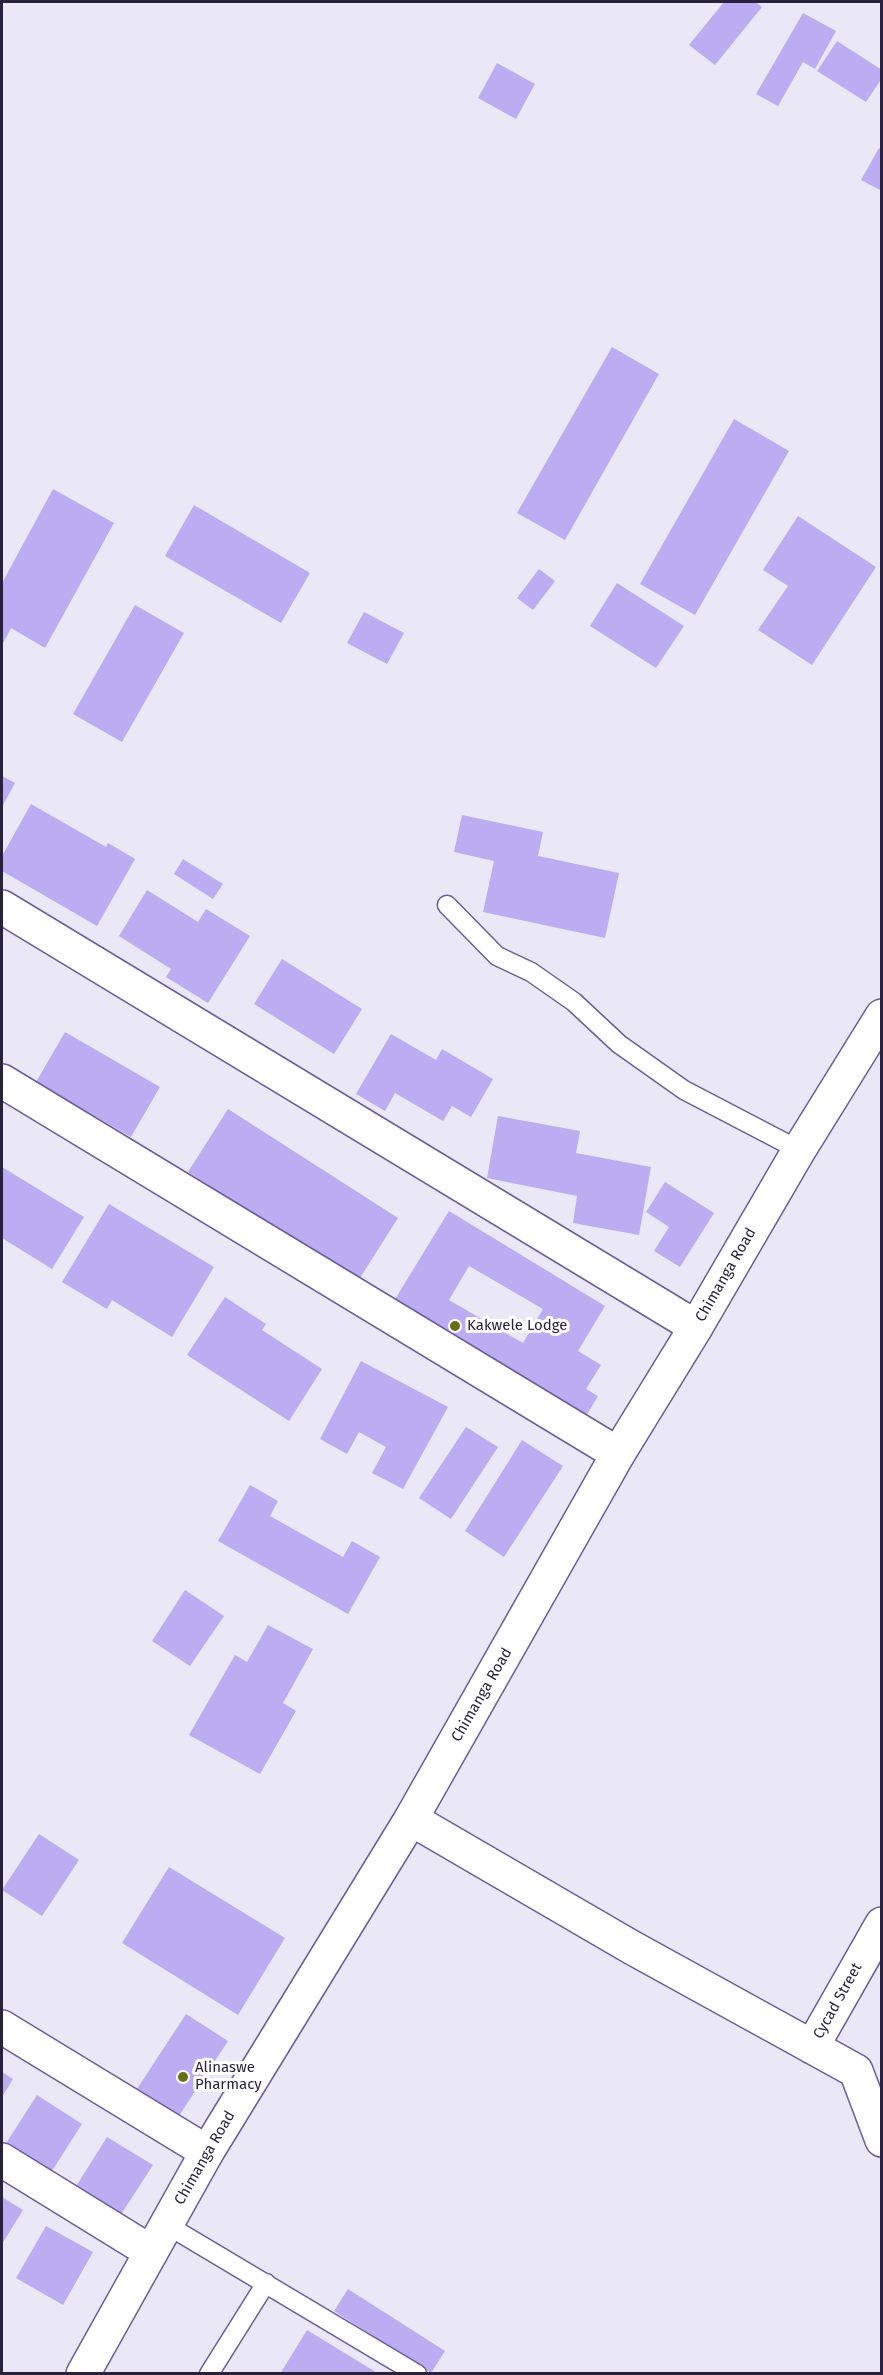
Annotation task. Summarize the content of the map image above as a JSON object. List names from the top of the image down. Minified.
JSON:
{"streets":{"street":["Chimanga Road","Cycad Street"]},"places":["Kakwele Lodge","Alinaswe Pharmacy"]}
